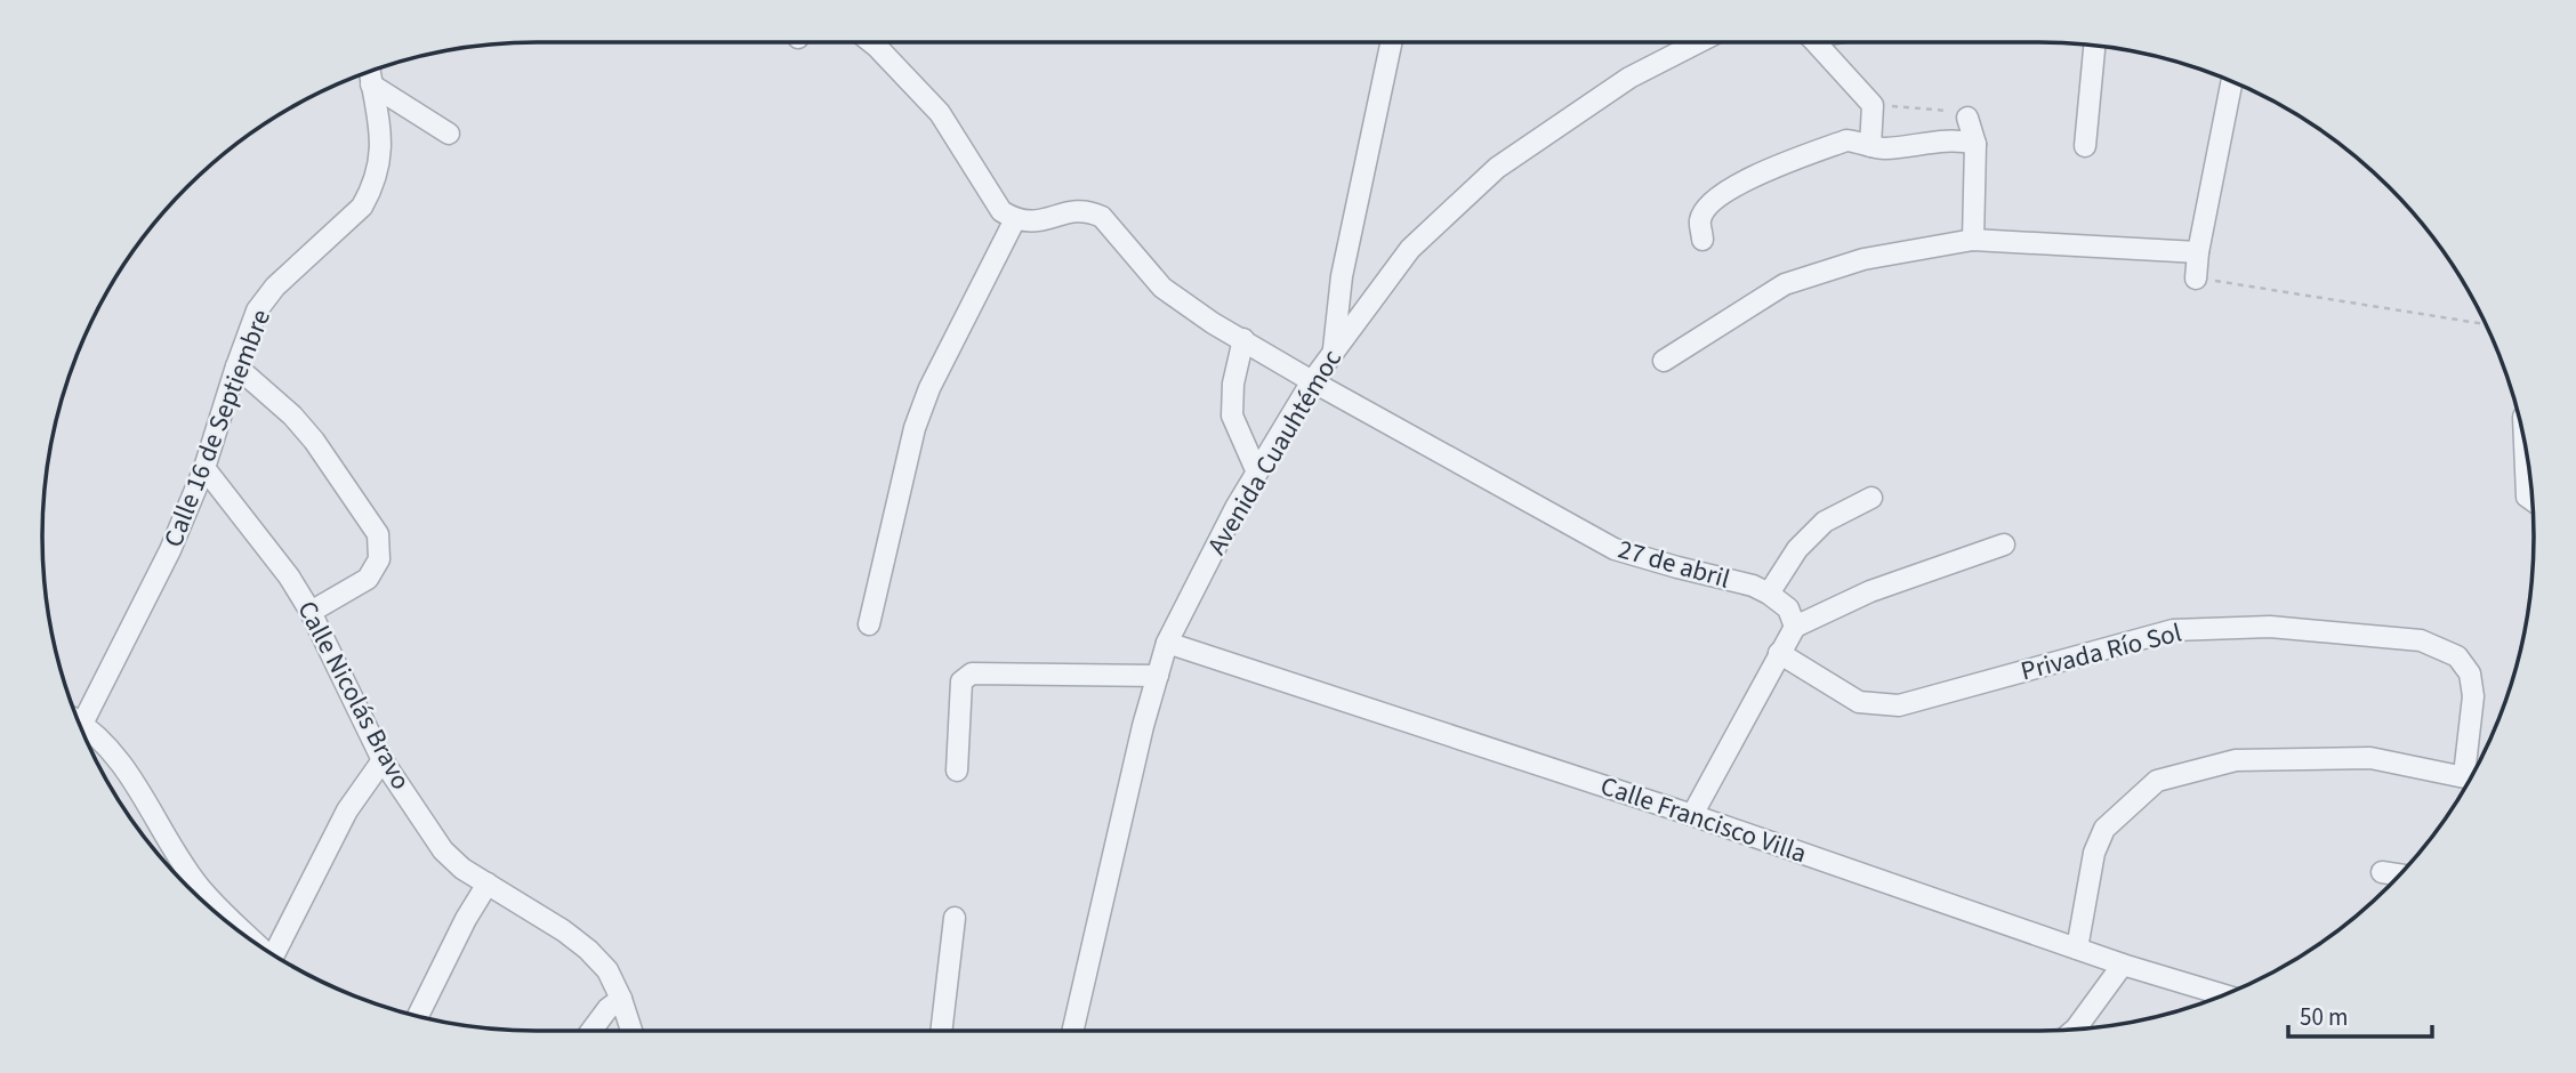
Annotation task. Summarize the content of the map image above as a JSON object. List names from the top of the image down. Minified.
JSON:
{"streets":{"street":["Calle 16 de Septiembre","Avenida Cuauhtémoc","27 de abril","Privada Río Sol","Calle Nicolás Bravo","Calle Francisco Villa"]},"crossings":[["Calle 16 de Septiembre","Calle Nicolás Bravo"],["Avenida Cuauhtémoc","27 de abril"],["Avenida Cuauhtémoc","Calle Francisco Villa"]],"scale_bar":"50 m"}
